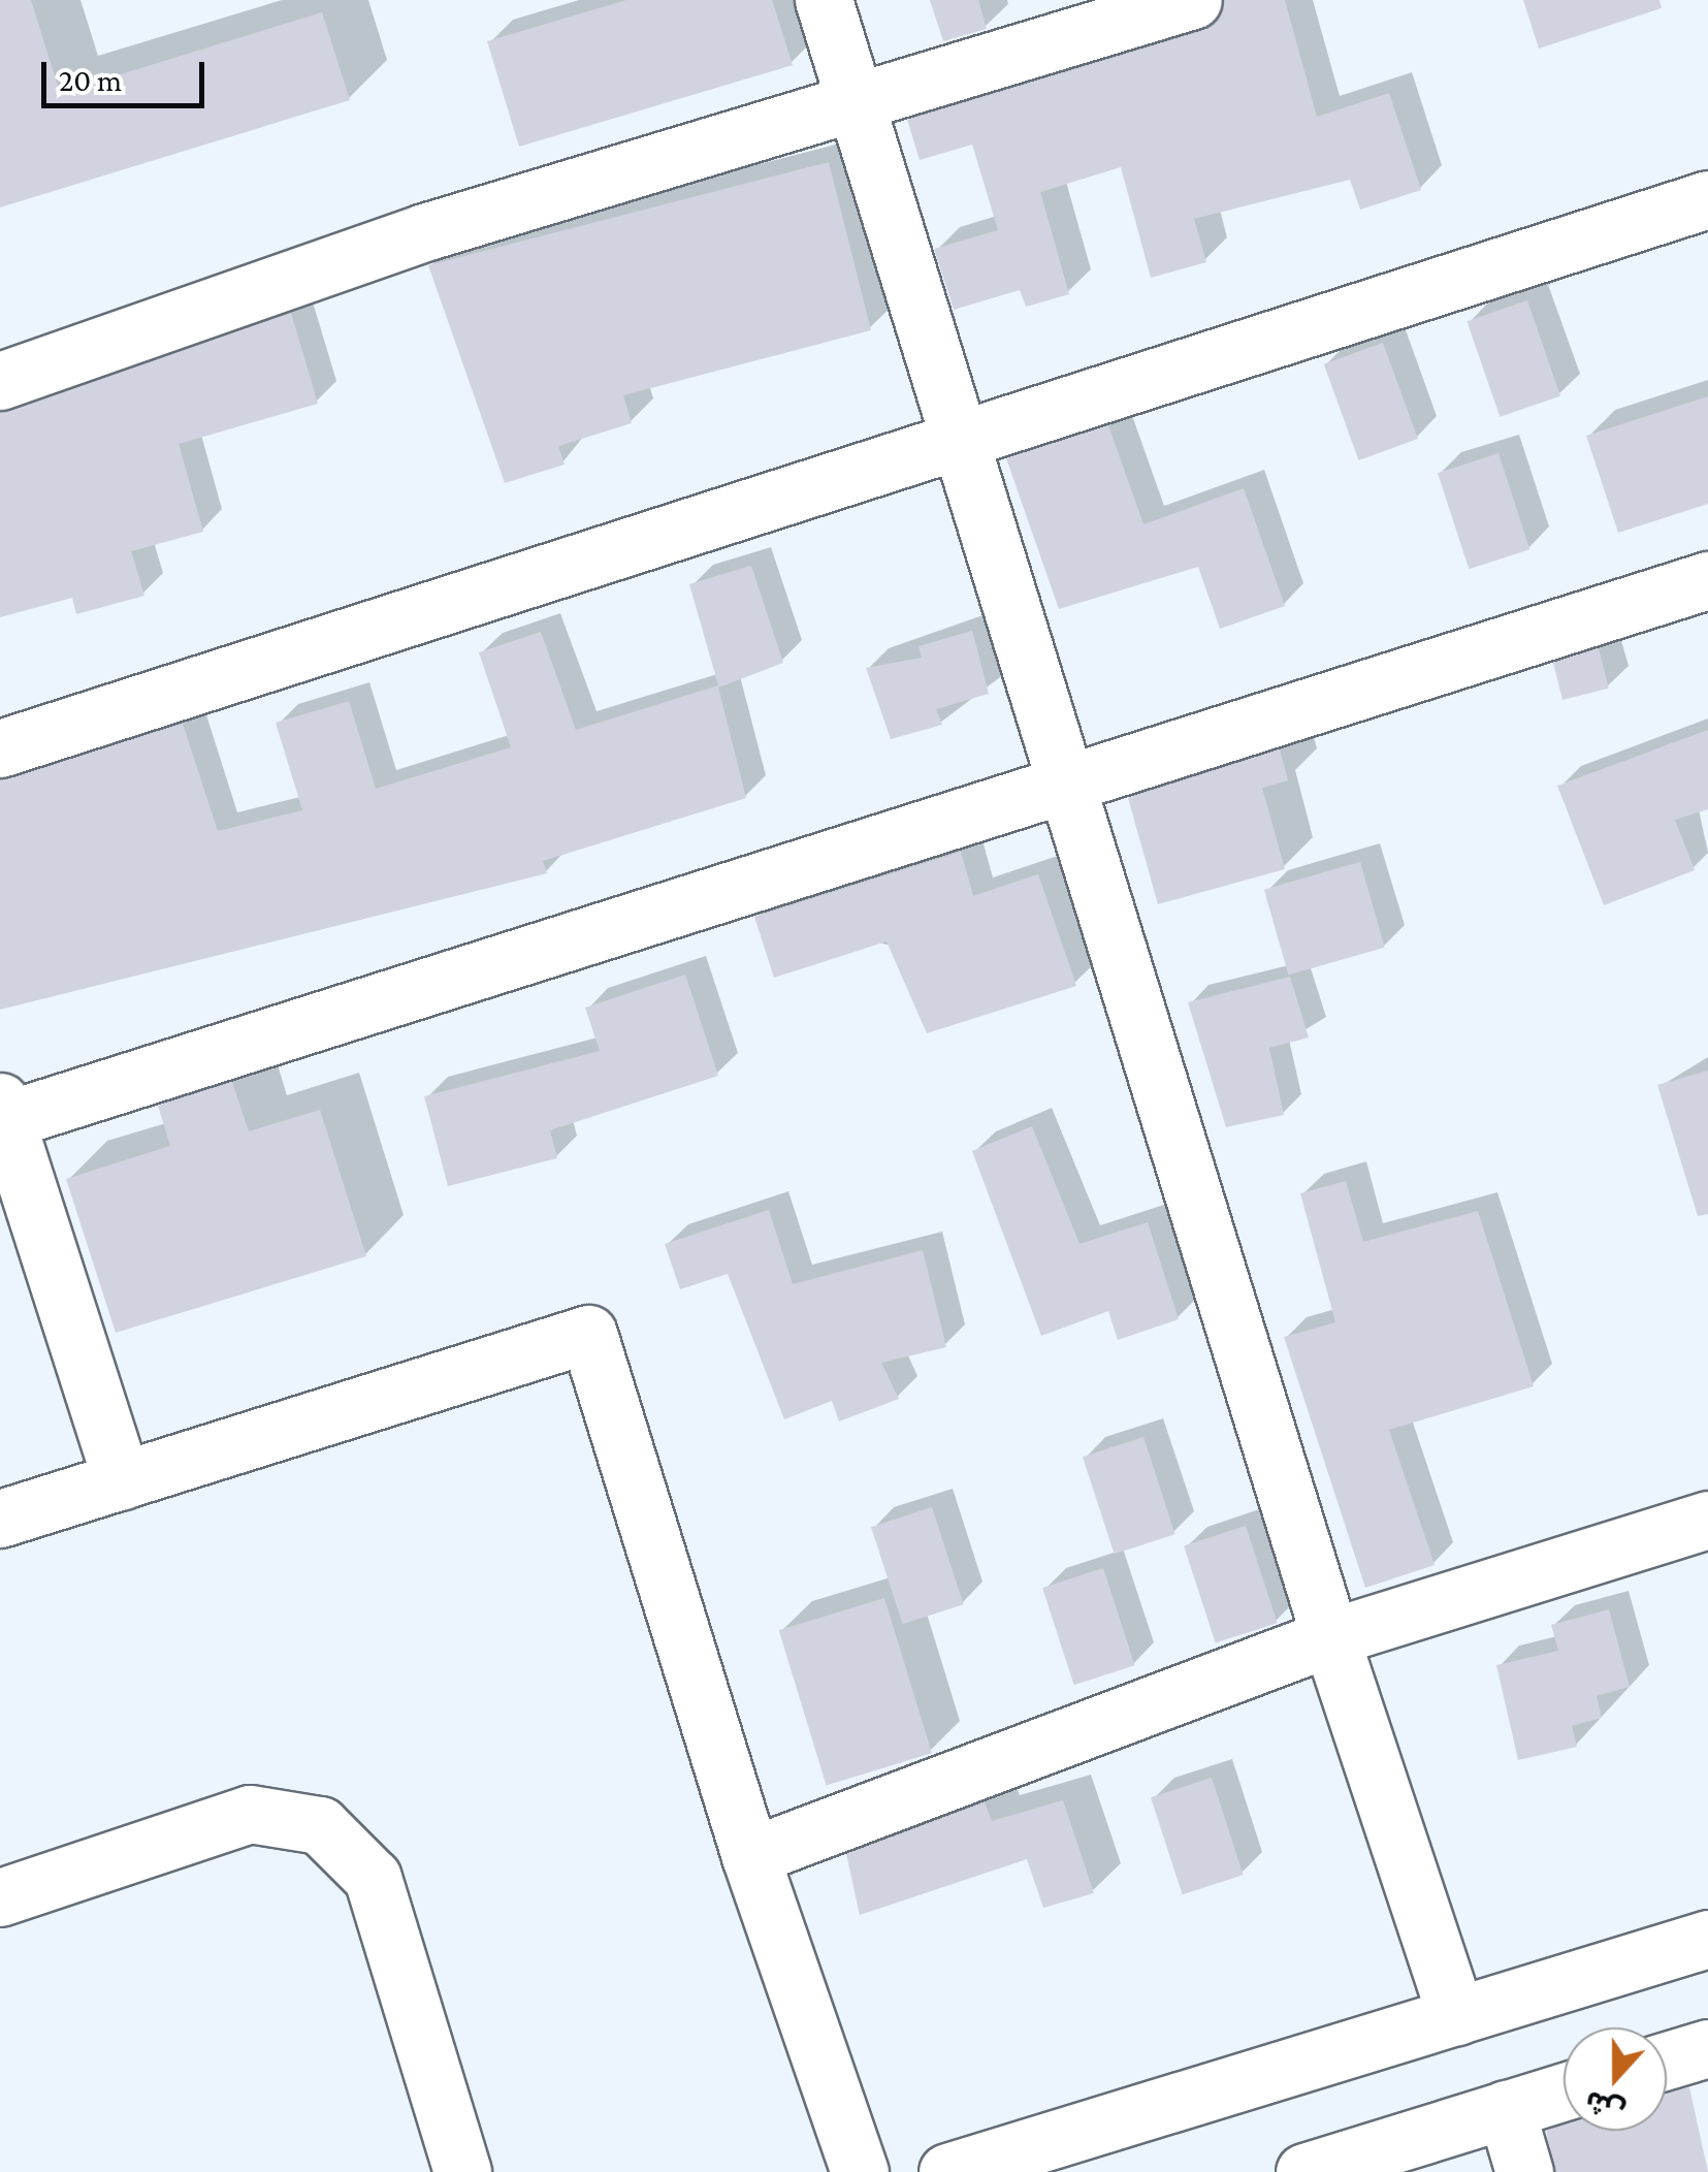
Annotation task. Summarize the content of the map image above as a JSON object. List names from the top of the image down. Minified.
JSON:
{"scale_bar":"20 m","north":"bottom"}
